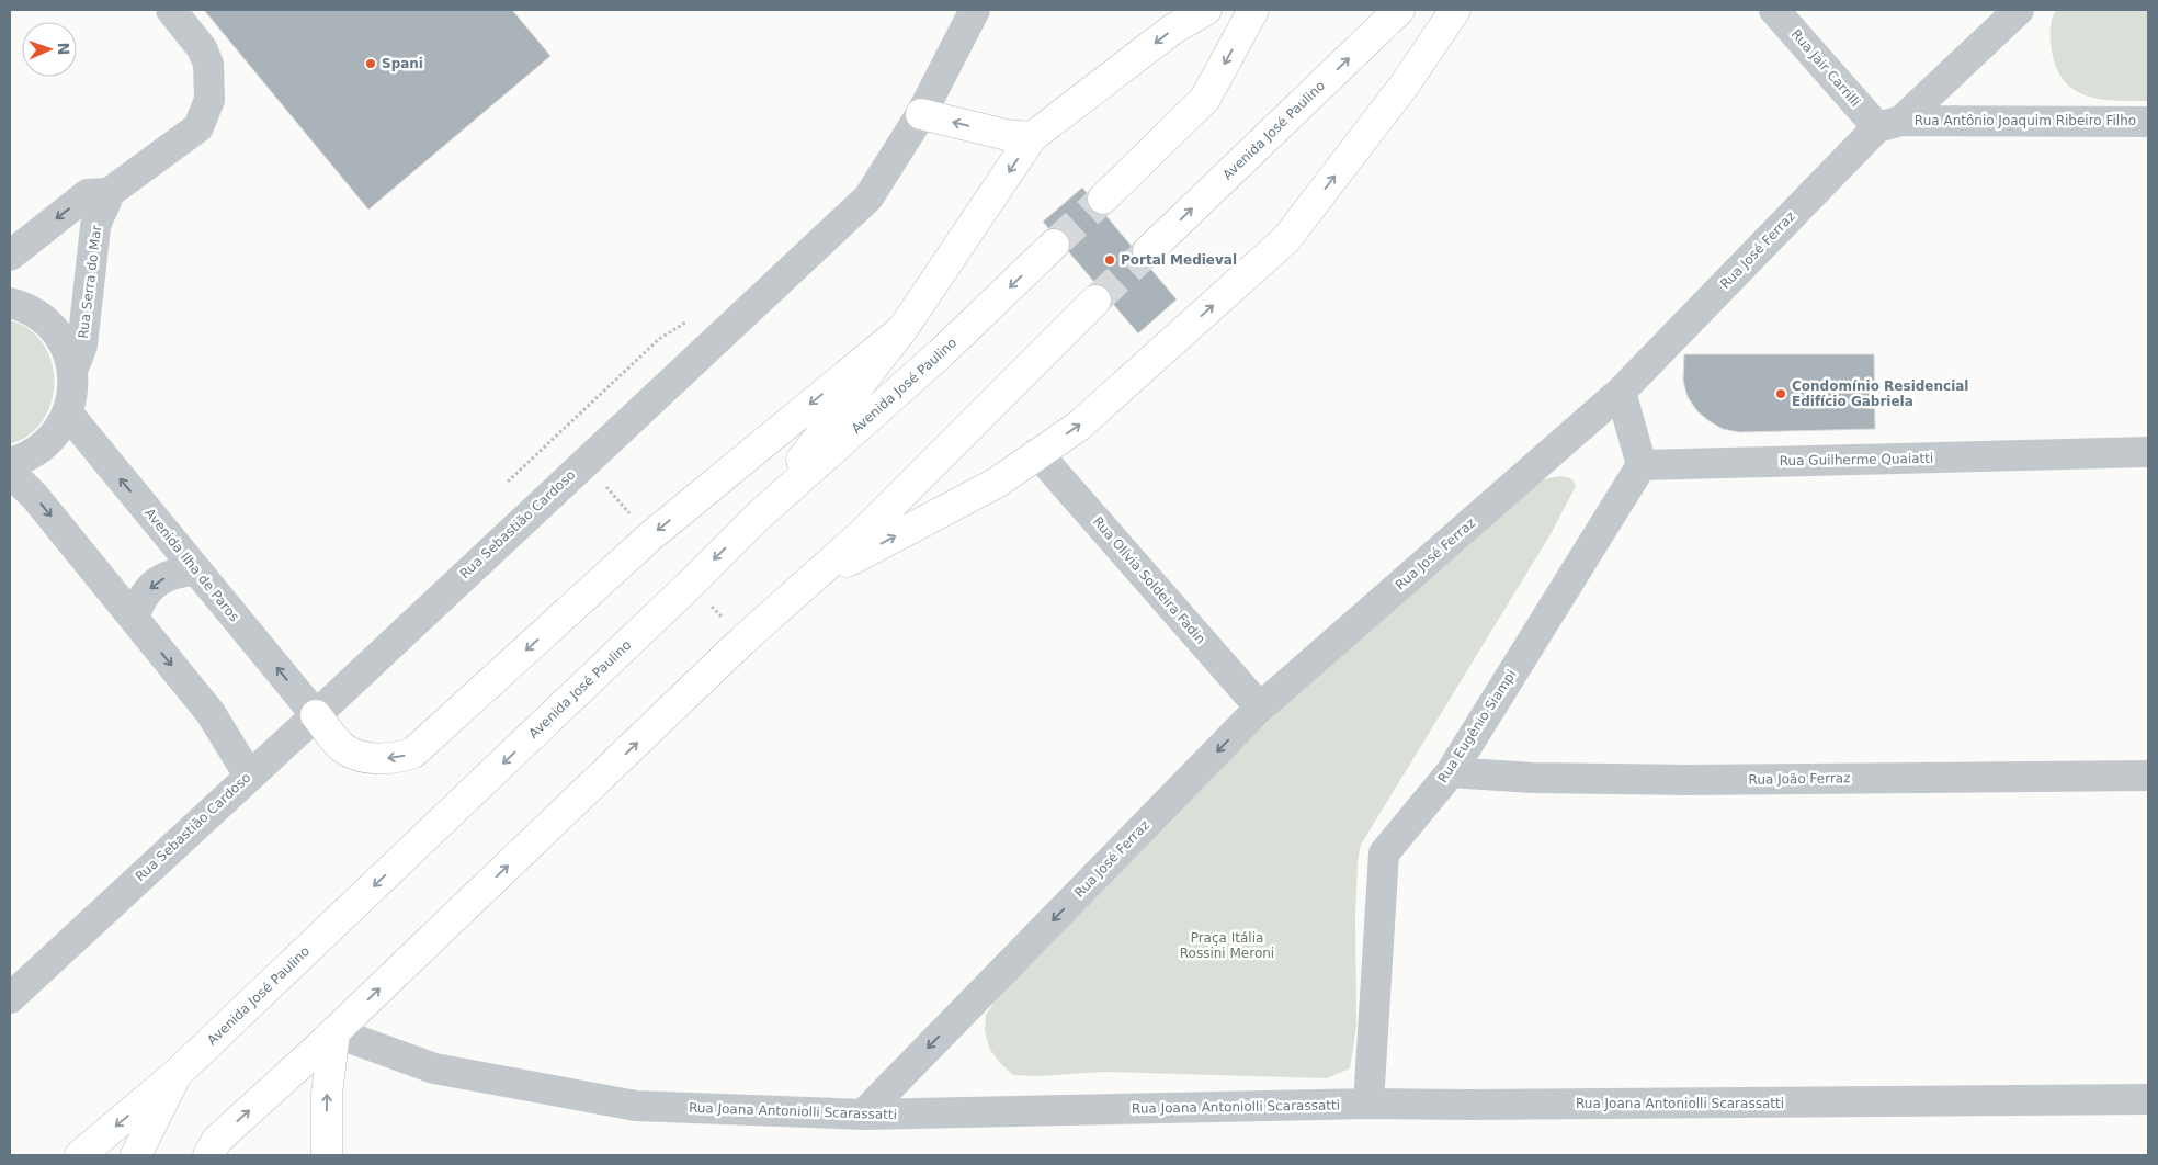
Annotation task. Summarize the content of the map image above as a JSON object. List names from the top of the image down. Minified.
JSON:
{"streets":{"main road":["Avenida José Paulino"],"street":["Rua Jair Carrilli","Rua Antônio Joaquim Ribeiro Filho","Rua José Ferraz","Rua Serra do Mar","Rua Guilherme Quaiatti","Rua Sebastião Cardoso","Avenida Ilha de Paros","Rua Olívia Soldeira Fadin","Rua Eugênio Siampi","Rua João Ferraz","Rua Joana Antoniolli Scarassatti"]},"crossings":[["Rua Jair Carrilli","Rua Antônio Joaquim Ribeiro Filho"],["Rua Jair Carrilli","Rua José Ferraz"],["Rua Antônio Joaquim Ribeiro Filho","Rua José Ferraz"],["Rua José Ferraz","Rua Olívia Soldeira Fadin"],["Rua José Ferraz","Rua Joana Antoniolli Scarassatti"],["Rua Guilherme Quaiatti","Rua Eugênio Siampi"],["Rua Sebastião Cardoso","Avenida Ilha de Paros"],["Rua Eugênio Siampi","Rua João Ferraz"],["Rua Eugênio Siampi","Rua Joana Antoniolli Scarassatti"]],"one_way":["Rua José Ferraz"],"parks":["Praça Itália Rossini Meroni"],"places":["Spani","Portal Medieval","Condomínio Residencial Edifício Gabriela"],"north":"right"}
